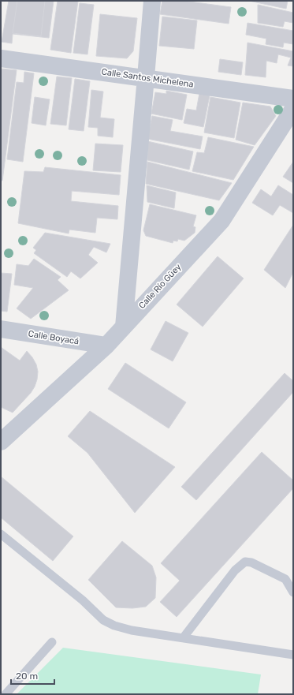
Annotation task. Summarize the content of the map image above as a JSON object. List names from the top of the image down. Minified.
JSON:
{"streets":{"street":["Calle Santos Michelena","Calle Río Güey","Calle Boyacá"]},"crossings":[["Calle Río Güey","Calle Boyacá"]],"scale_bar":"20 m"}
